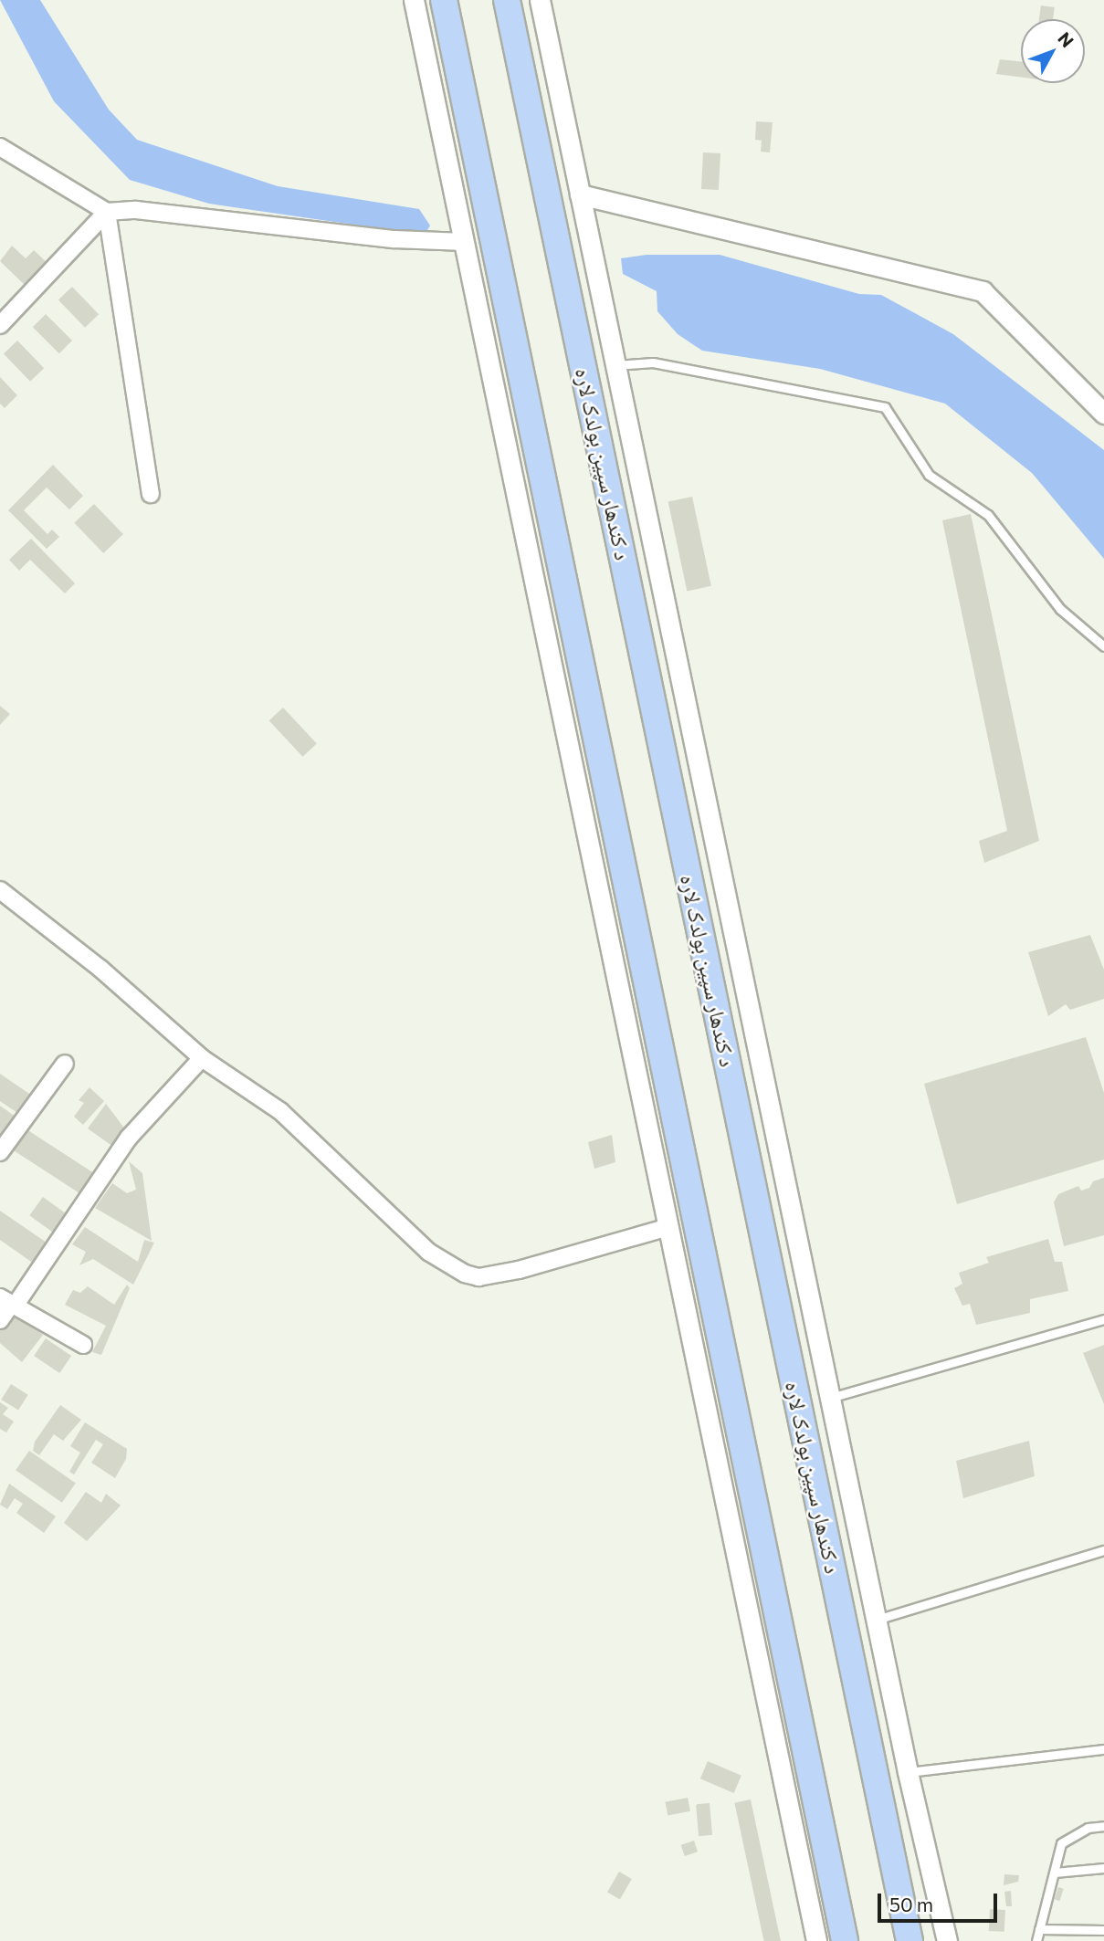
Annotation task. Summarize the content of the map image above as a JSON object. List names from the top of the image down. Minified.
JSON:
{"streets":{"highway":["د کندهار سپین بولدک لاره"]},"scale_bar":"50 m","north":"top right"}
